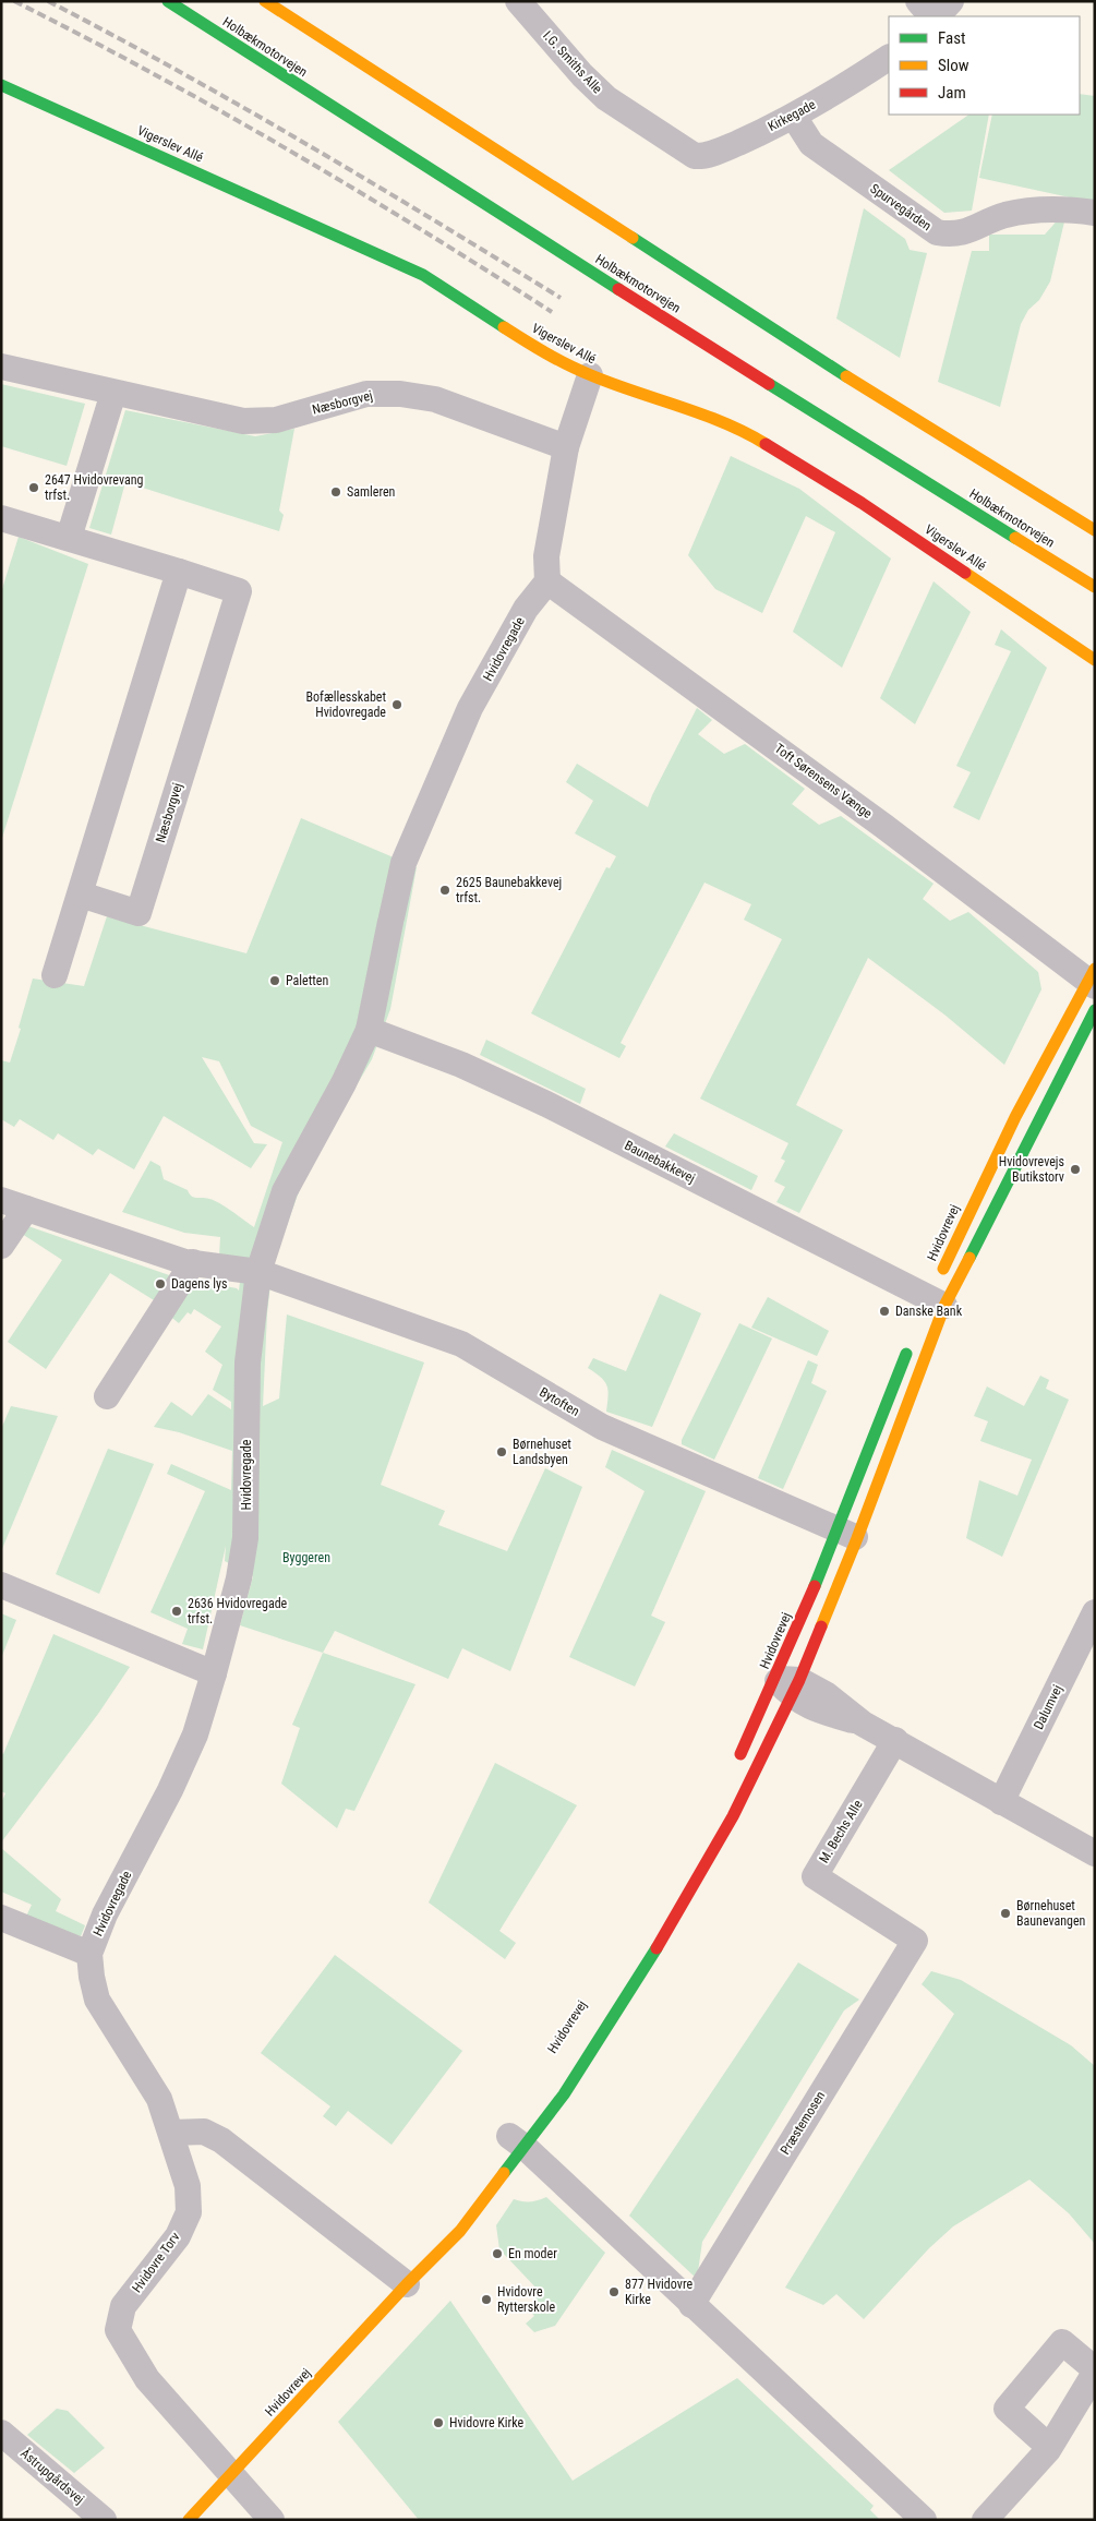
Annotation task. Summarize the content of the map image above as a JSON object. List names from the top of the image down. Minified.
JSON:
{"streets":{"main road":["Holbækmotorvejen","Vigerslev Allé","Hvidovrevej"],"street":["I.G. Smiths Alle","Kirkegade","Spurvegården","Næsborgvej","Hvidovregade","Toft Sørensens Vænge","Baunebakkevej","Bytoften","Dalumvej","M. Bechs Alle","Præstemosen","Hvidovre Torv","Åstrupgårdsvej"]},"crossings":[["I.G. Smiths Alle","Kirkegade"],["Kirkegade","Spurvegården"],["Hvidovregade","Toft Sørensens Vænge"],["Hvidovregade","Baunebakkevej"],["Hvidovregade","Bytoften"],["Hvidovregade","Hvidovre Torv"],["Toft Sørensens Vænge","Hvidovrevej"],["Baunebakkevej","Hvidovrevej"],["Hvidovrevej","Bytoften"],["Hvidovrevej","Hvidovre Torv"],["M. Bechs Alle","Præstemosen"]],"parks":["Byggeren"],"places":["2647 Hvidovrevang trfst.","Samleren","Bofællesskabet Hvidovregade","2625 Baunebakkevej trfst.","Paletten","Hvidovrevejs Butikstorv","Dagens lys","Danske Bank","Børnehuset Landsbyen","2636 Hvidovregade trfst.","Børnehuset Baunevangen","En moder","877 Hvidovre Kirke","Hvidovre Rytterskole","Hvidovre Kirke"],"legend":["Fast","Slow","Jam"]}
